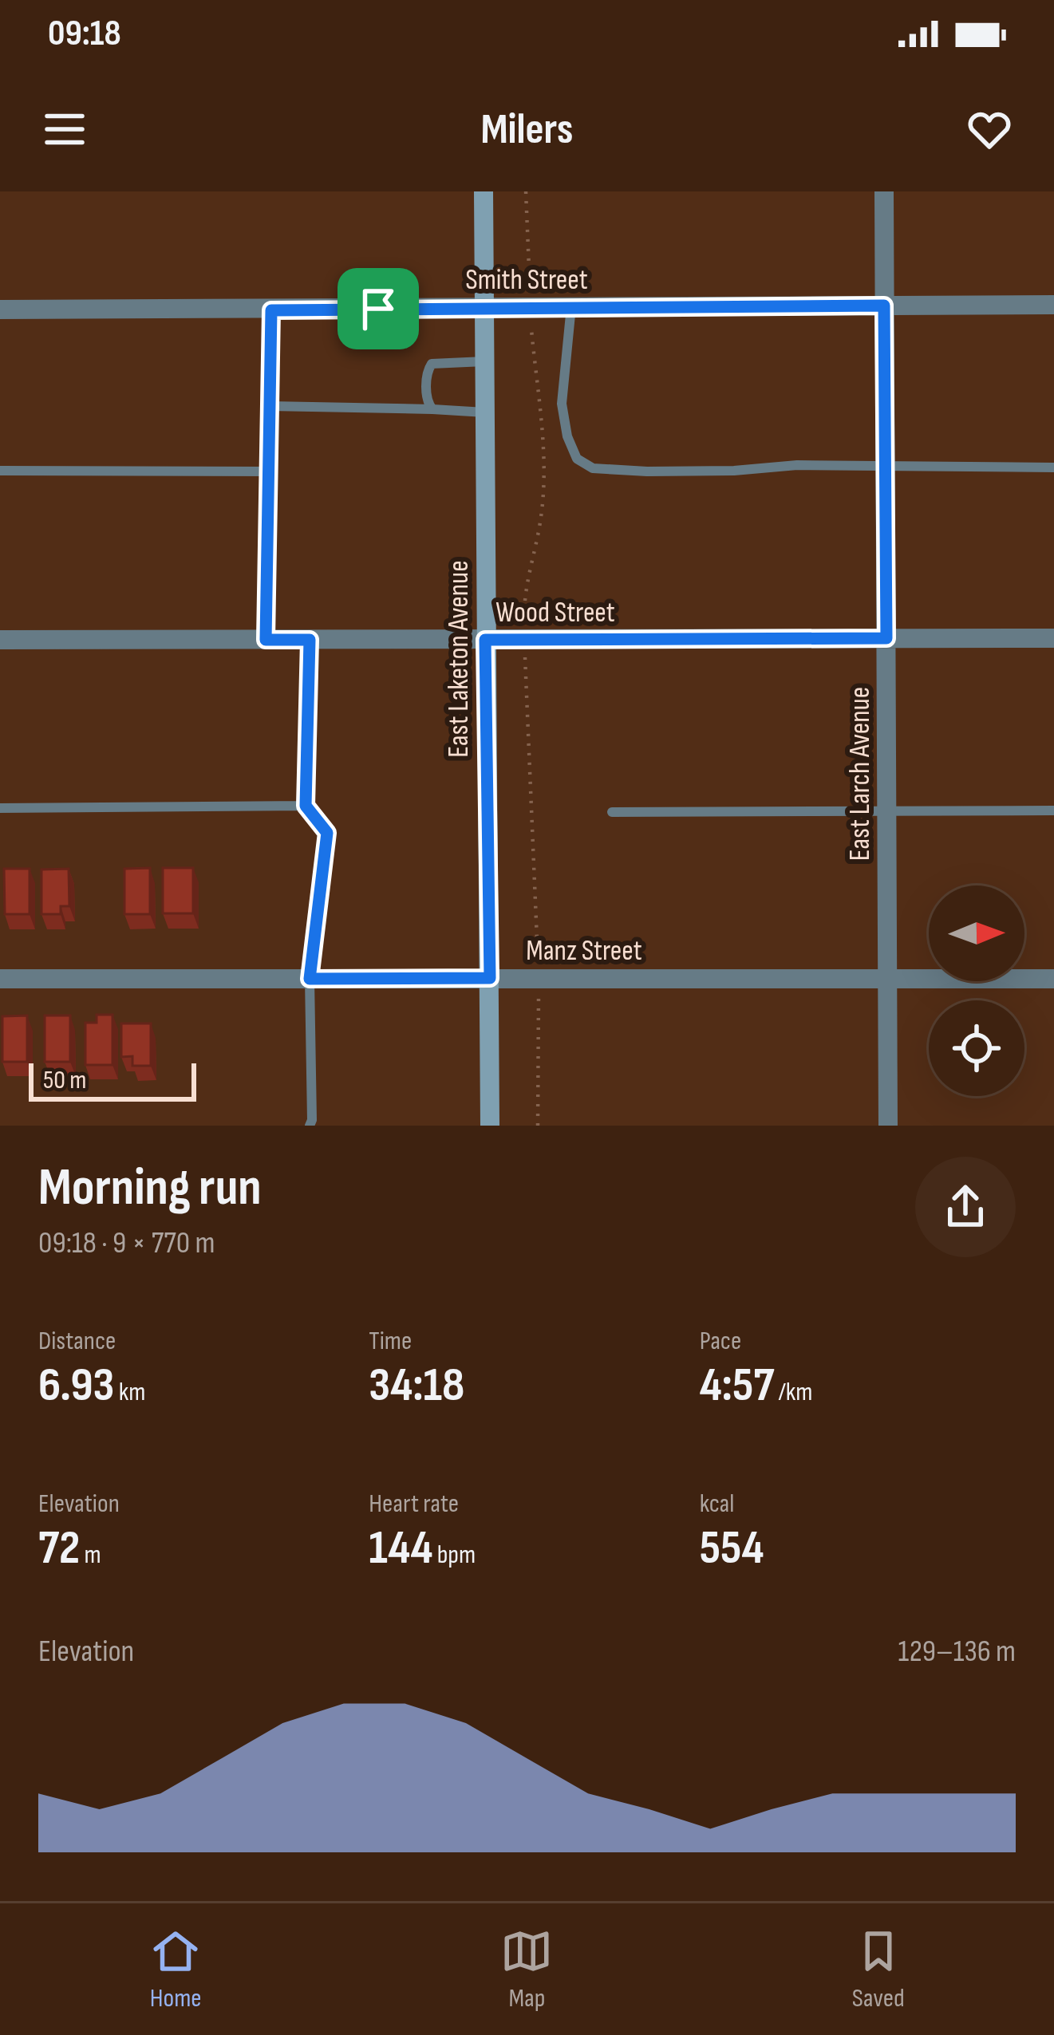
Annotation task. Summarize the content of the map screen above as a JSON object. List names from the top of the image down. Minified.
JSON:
{"streets":{"main road":["East Laketon Avenue"],"street":["Smith Street","Wood Street","East Larch Avenue","Manz Street"]},"crossings":[["Smith Street","East Laketon Avenue"],["Smith Street","East Larch Avenue"],["Wood Street","East Laketon Avenue"],["Wood Street","East Larch Avenue"],["East Laketon Avenue","Manz Street"],["East Larch Avenue","Manz Street"]],"scale_bar":"50 m","north":"right","page":{"status":"09:18","header":"Milers","scale":"50 m","heading":["Morning run","09:18 · 9 × 770 m"],"stats":[["Distance","6.93 km"],["Time","34:18"],["Pace","4:57 /km"],["Elevation","72 m"],["Heart rate","144 bpm"],["kcal","554"]],"chart":["Elevation","129–136 m"],"tabs":["Home","Map","Saved"]}}
